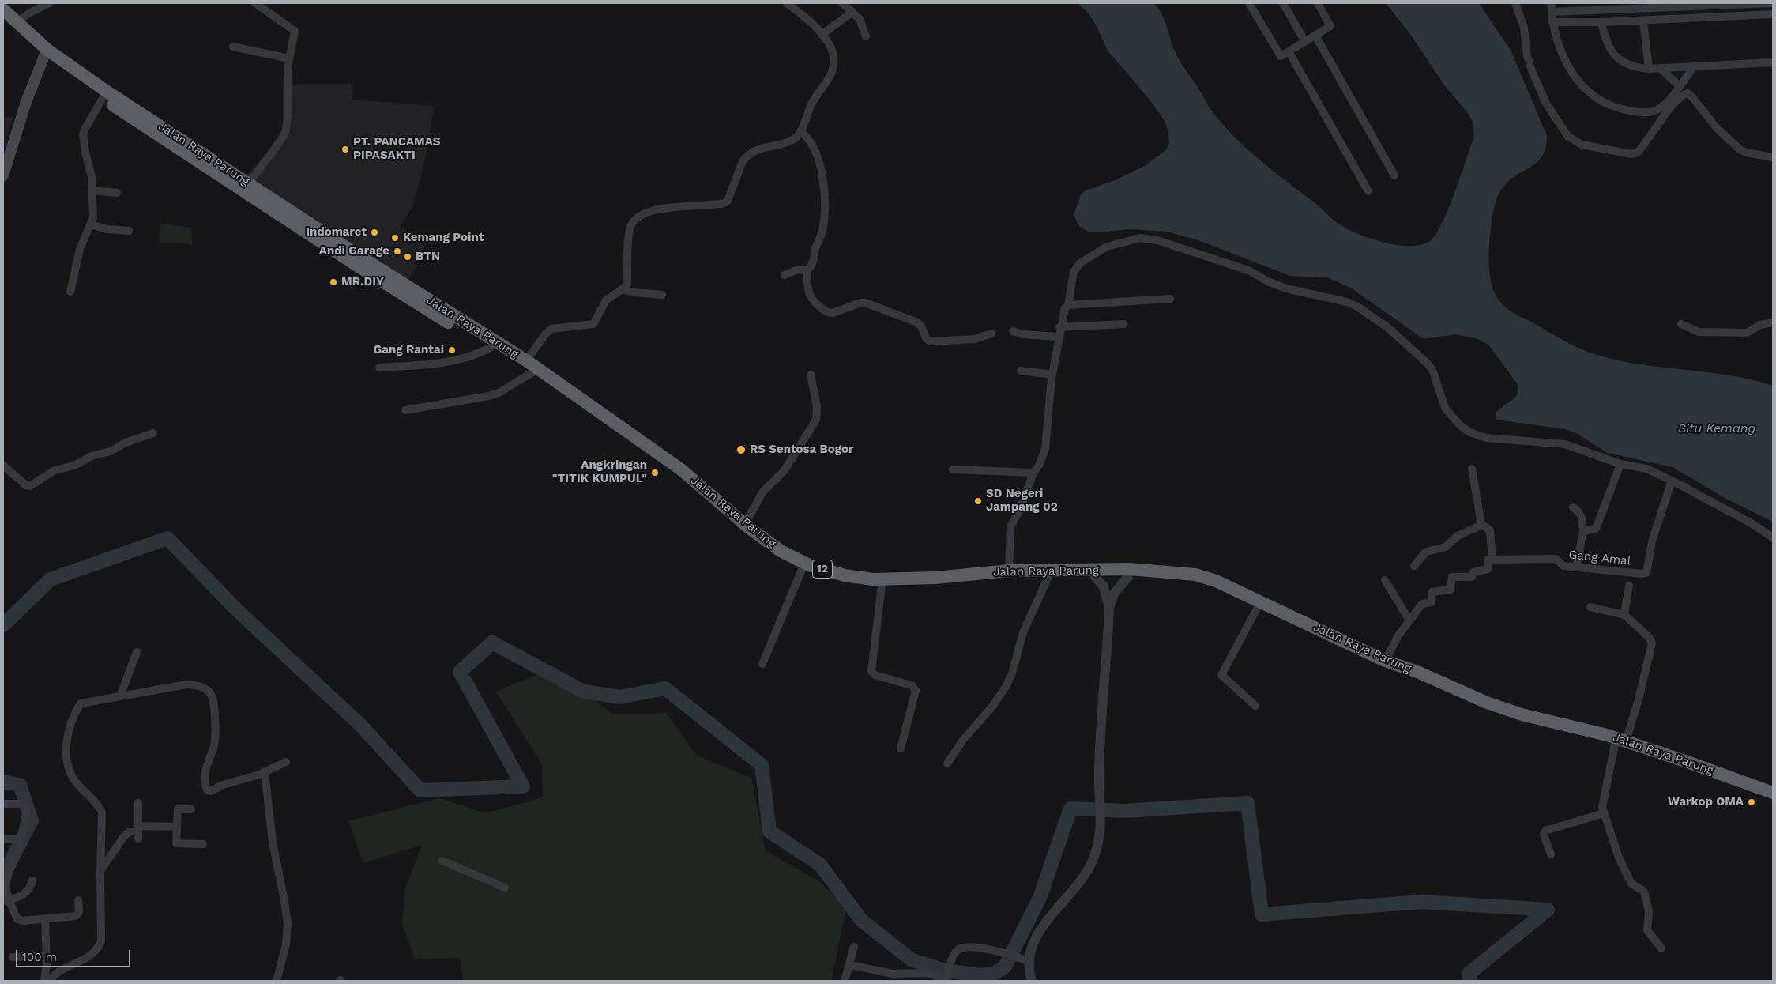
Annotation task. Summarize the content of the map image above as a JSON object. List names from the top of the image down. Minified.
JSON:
{"streets":{"highway":["Jalan Raya Parung","12"],"street":["Gang Amal"]},"water":["Situ Kemang"],"places":["PT. PANCAMAS PIPASAKTI","Indomaret","Kemang Point","Andi Garage","BTN","MR.DIY","Gang Rantai","RS Sentosa Bogor","Angkringan \"TITIK KUMPUL\"","SD Negeri Jampang 02","Warkop OMA"],"scale_bar":"100 m"}
